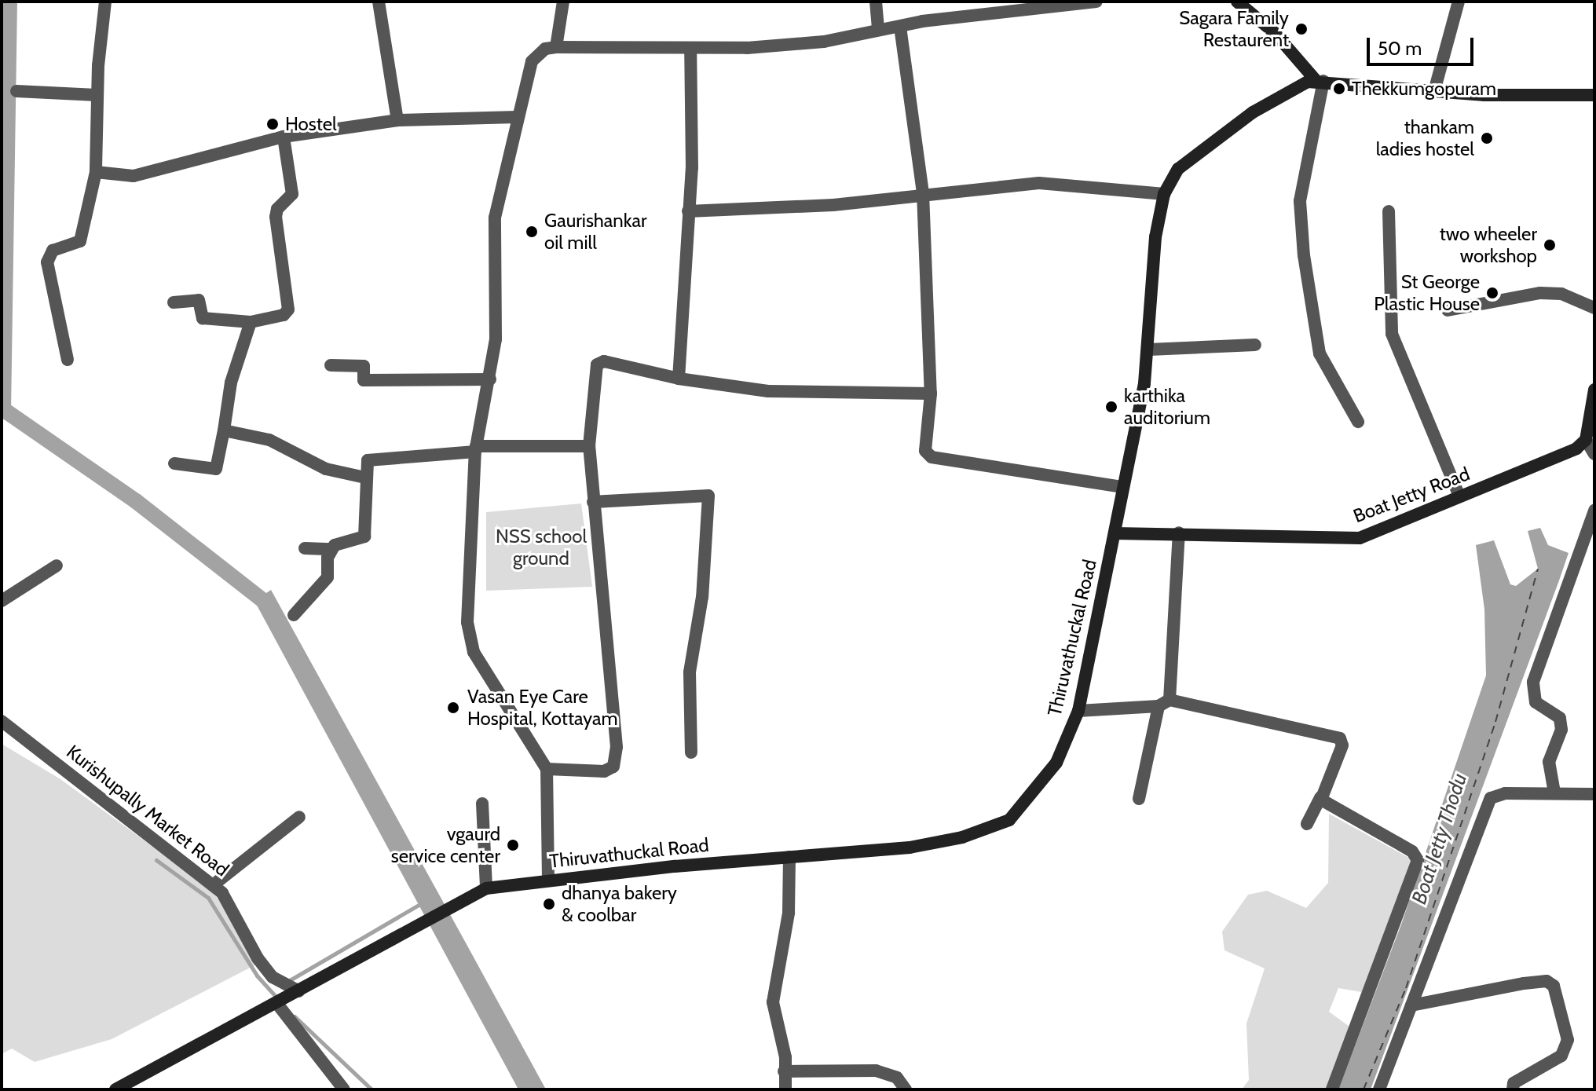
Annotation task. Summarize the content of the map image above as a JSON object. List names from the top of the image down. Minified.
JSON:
{"streets":{"main road":["Boat Jetty Road","Thiruvathuckal Road"],"street":["Kurishupally Market Road"]},"crossings":[["Boat Jetty Road","Thiruvathuckal Road"],["Thiruvathuckal Road","Kurishupally Market Road"]],"water":["Boat Jetty Thodu"],"parks":["NSS school ground"],"places":["Sagara Family Restaurent","Thekkumgopuram","Hostel","thankam ladies hostel","Gaurishankar oil mill","two wheeler workshop","St George Plastic House","karthika auditorium","Vasan Eye Care Hospital, Kottayam","vgaurd service center","dhanya bakery & coolbar"],"scale_bar":"50 m"}
